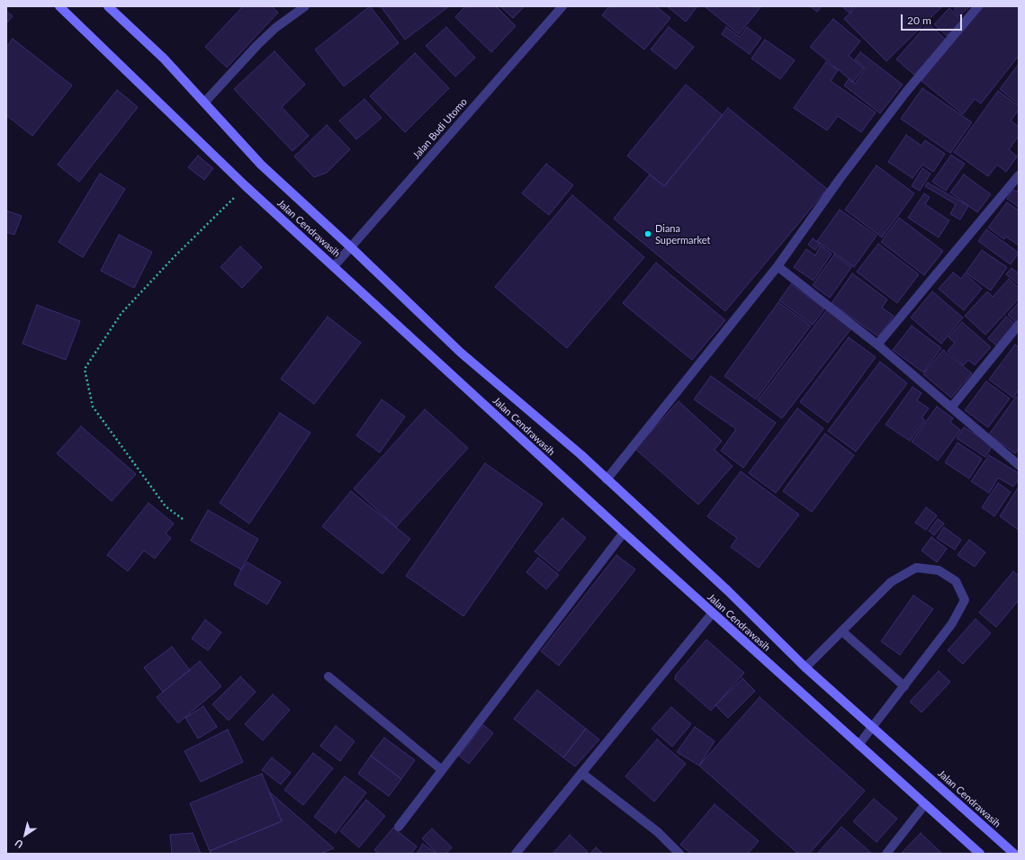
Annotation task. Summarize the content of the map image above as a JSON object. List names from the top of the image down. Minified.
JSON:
{"streets":{"main road":["Jalan Cendrawasih"],"street":["Jalan Budi Utomo"]},"crossings":[["Jalan Budi Utomo","Jalan Cendrawasih"]],"places":["Diana Supermarket"],"scale_bar":"20 m","north":"bottom left"}
